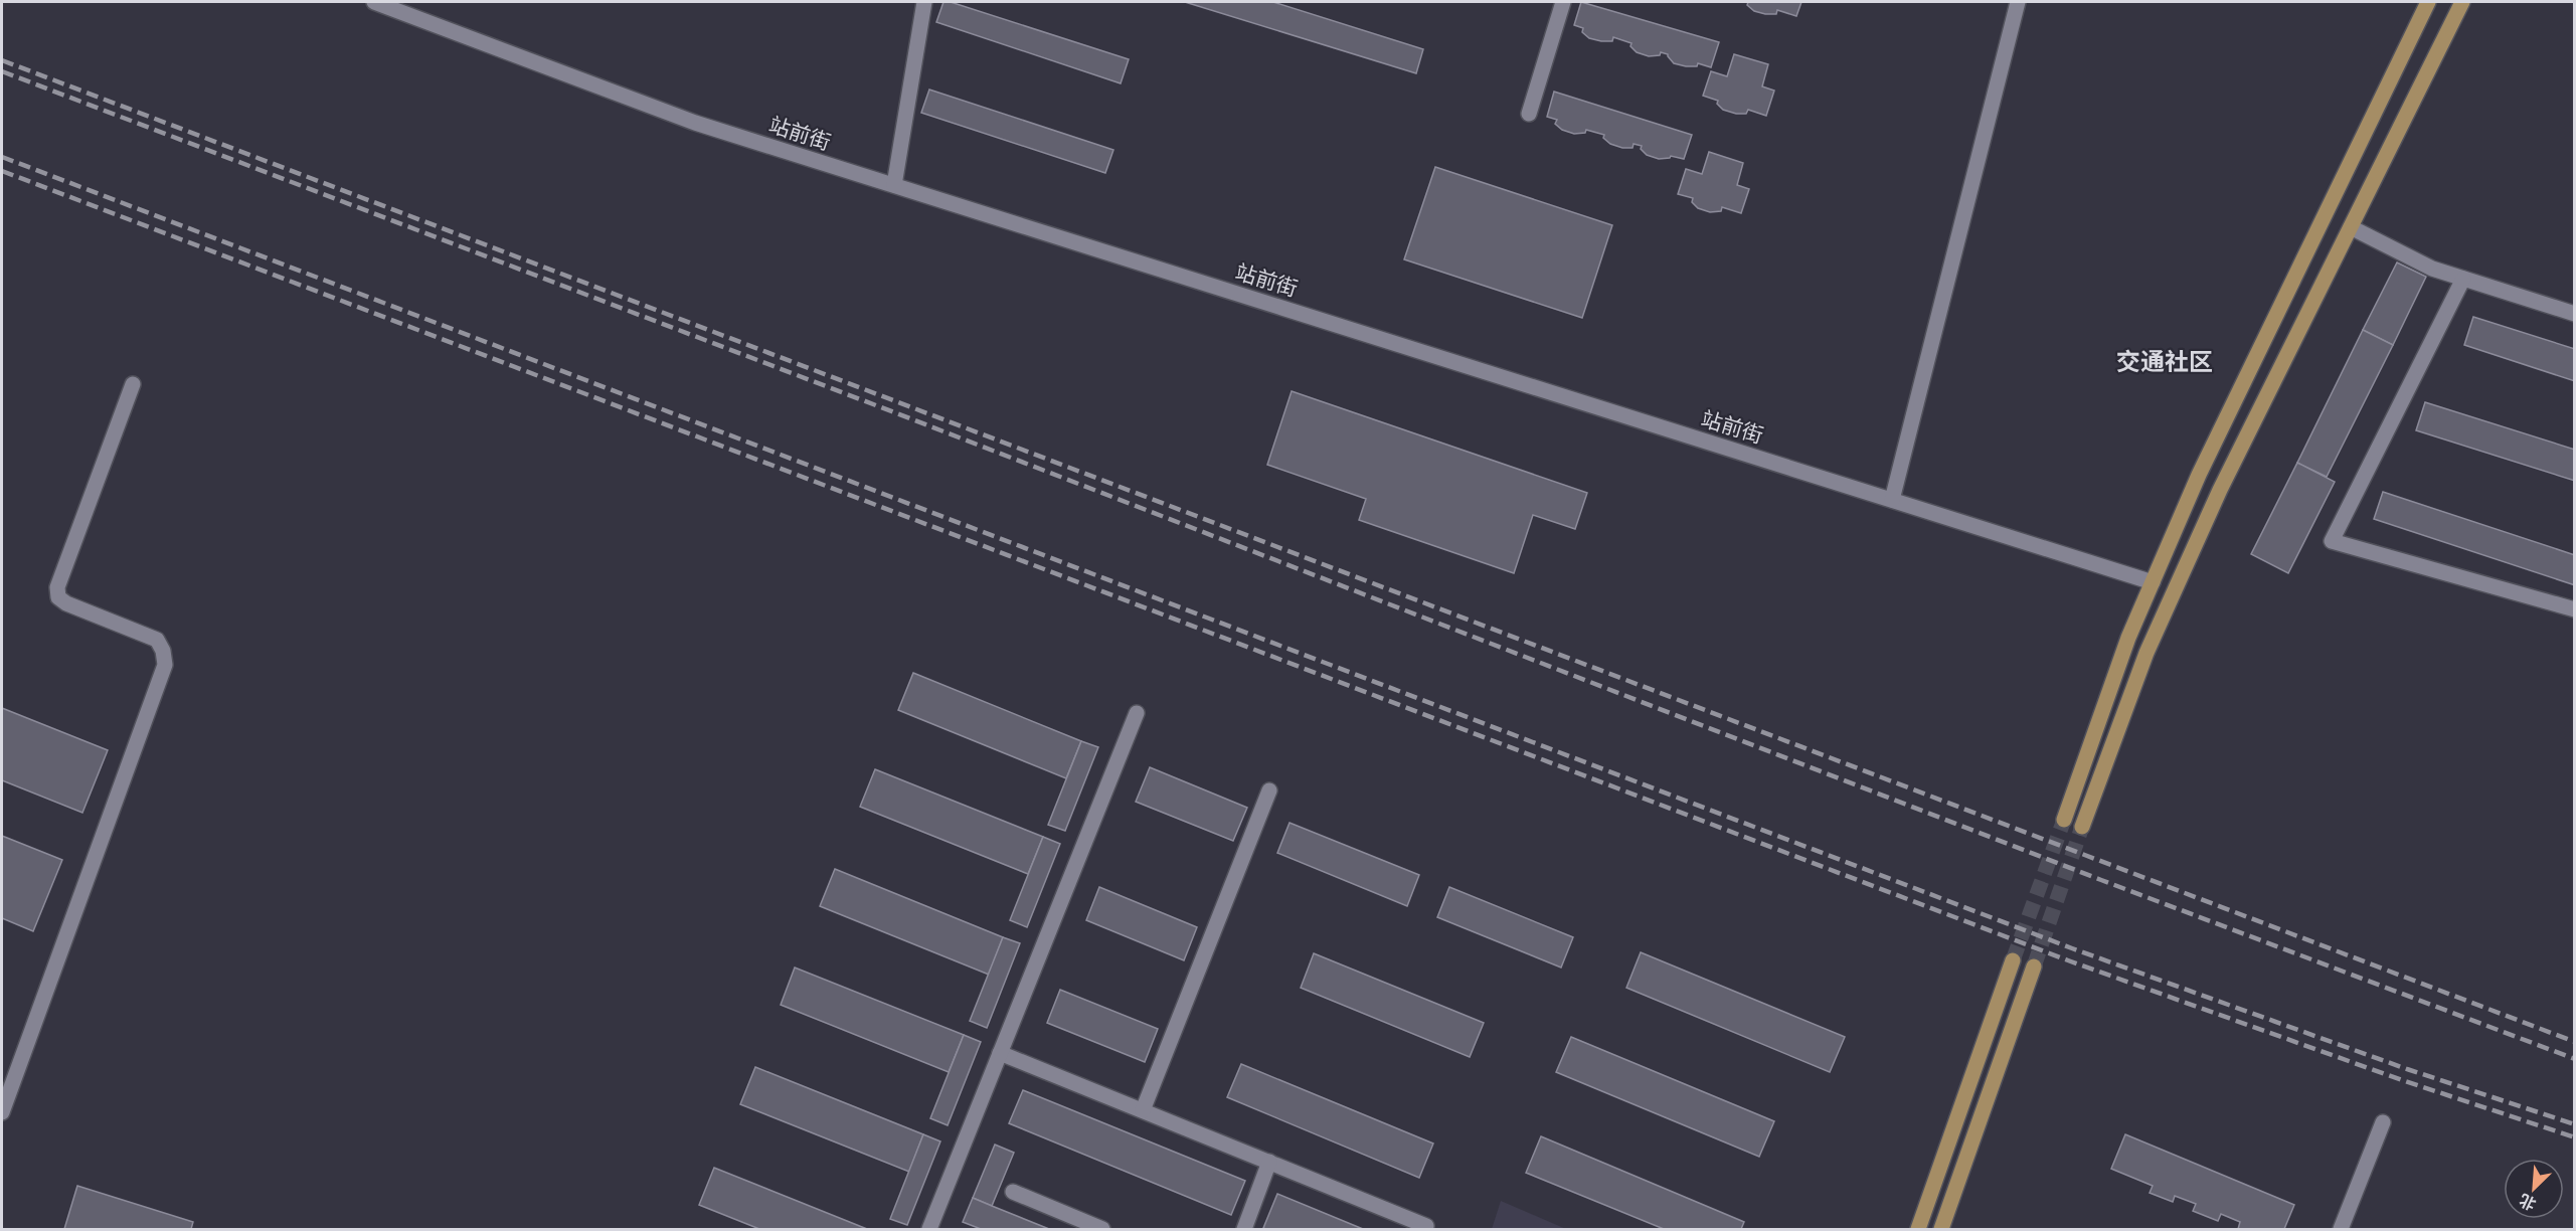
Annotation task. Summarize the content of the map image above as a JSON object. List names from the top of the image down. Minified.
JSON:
{"streets":{"street":["站前街"]},"districts":["交通社区"],"north":"bottom left"}
